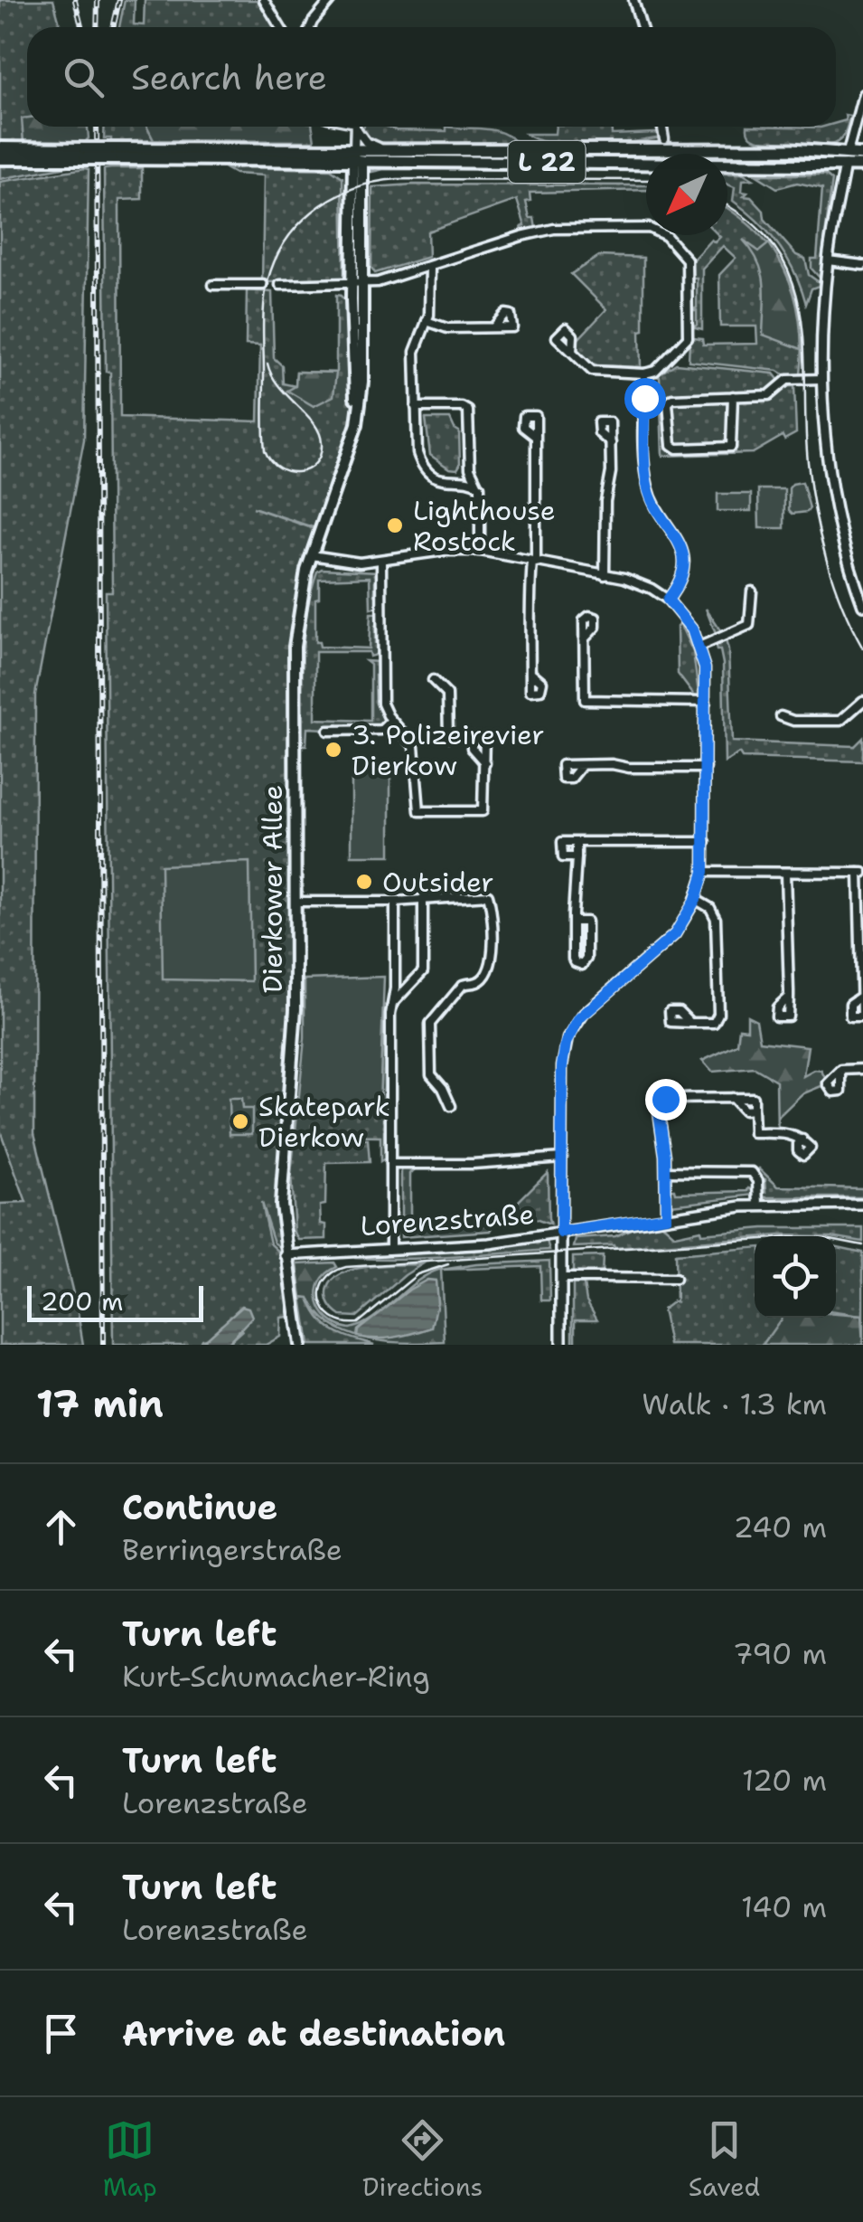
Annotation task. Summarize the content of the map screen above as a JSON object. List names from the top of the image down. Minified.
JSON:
{"streets":{"highway":["L 22"],"main road":["Dierkower Allee"],"street":["Lorenzstraße"]},"crossings":[["L 22","Dierkower Allee"],["Dierkower Allee","Lorenzstraße"]],"places":["Lighthouse Rostock","3. Polizeirevier Dierkow","Outsider","Skatepark Dierkow"],"scale_bar":"200 m","north":"bottom left","page":{"search":"Search here","scale":"200 m","heading":["17 min","Walk · 1.3 km"],"list":[["Continue","Berringerstraße","240 m"],["Turn left","Kurt-Schumacher-Ring","790 m"],["Turn left","Lorenzstraße","120 m"],["Turn left","Lorenzstraße","140 m"],"Arrive at destination"],"nav":["Map","Directions","Saved"]}}
